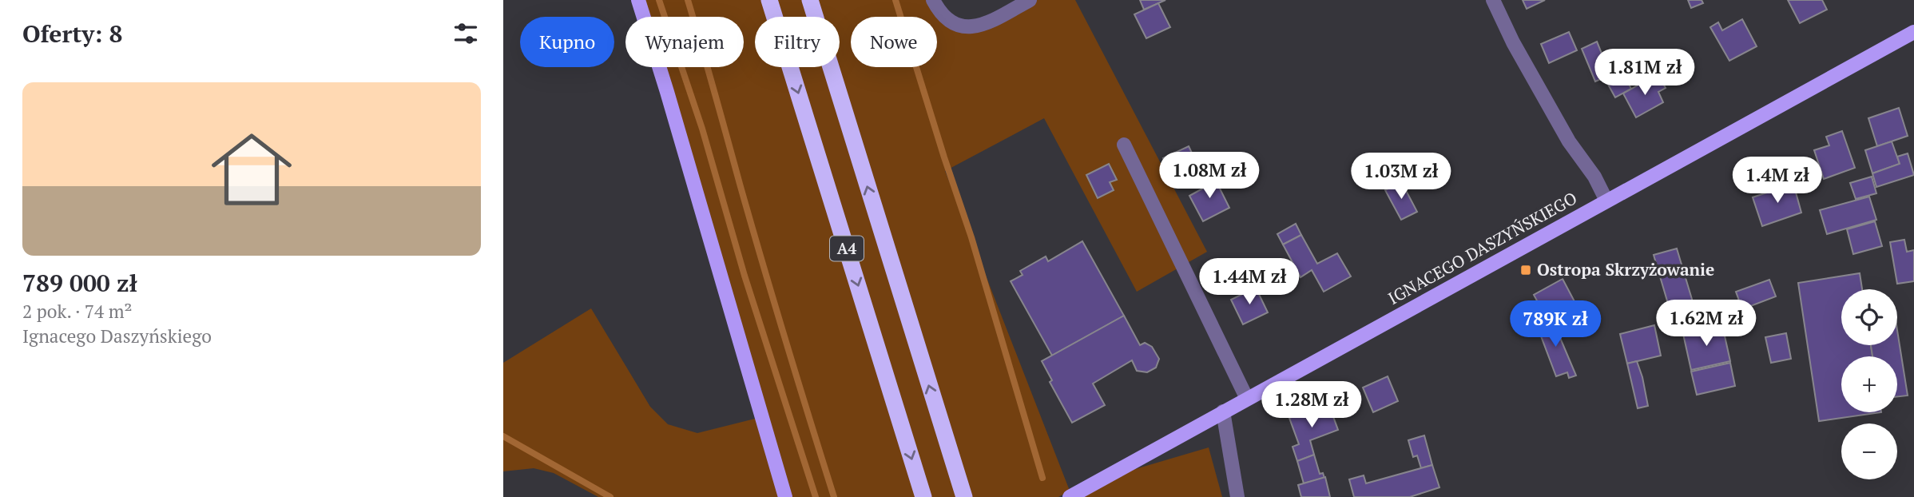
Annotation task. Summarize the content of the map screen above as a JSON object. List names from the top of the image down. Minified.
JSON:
{"streets":{"highway":["A4"],"main road":["IGNACEGO DASZYŃSKIEGO"]},"places":{"transit":["Ostropa Skrzyżowanie"]},"page":{"heading":"Oferty: 8","chip":["Kupno","Wynajem","Filtry","Nowe"],"price":["1.81M zł","1.08M zł","1.03M zł","1.4M zł","1.44M zł","1.62M zł","789K zł","1.28M zł"],"list":[{"name":"789 000 zł","note":"2 pok. · 74 m² · Ignacego Daszyńskiego"}],"map_buttons":["+","−"]}}
